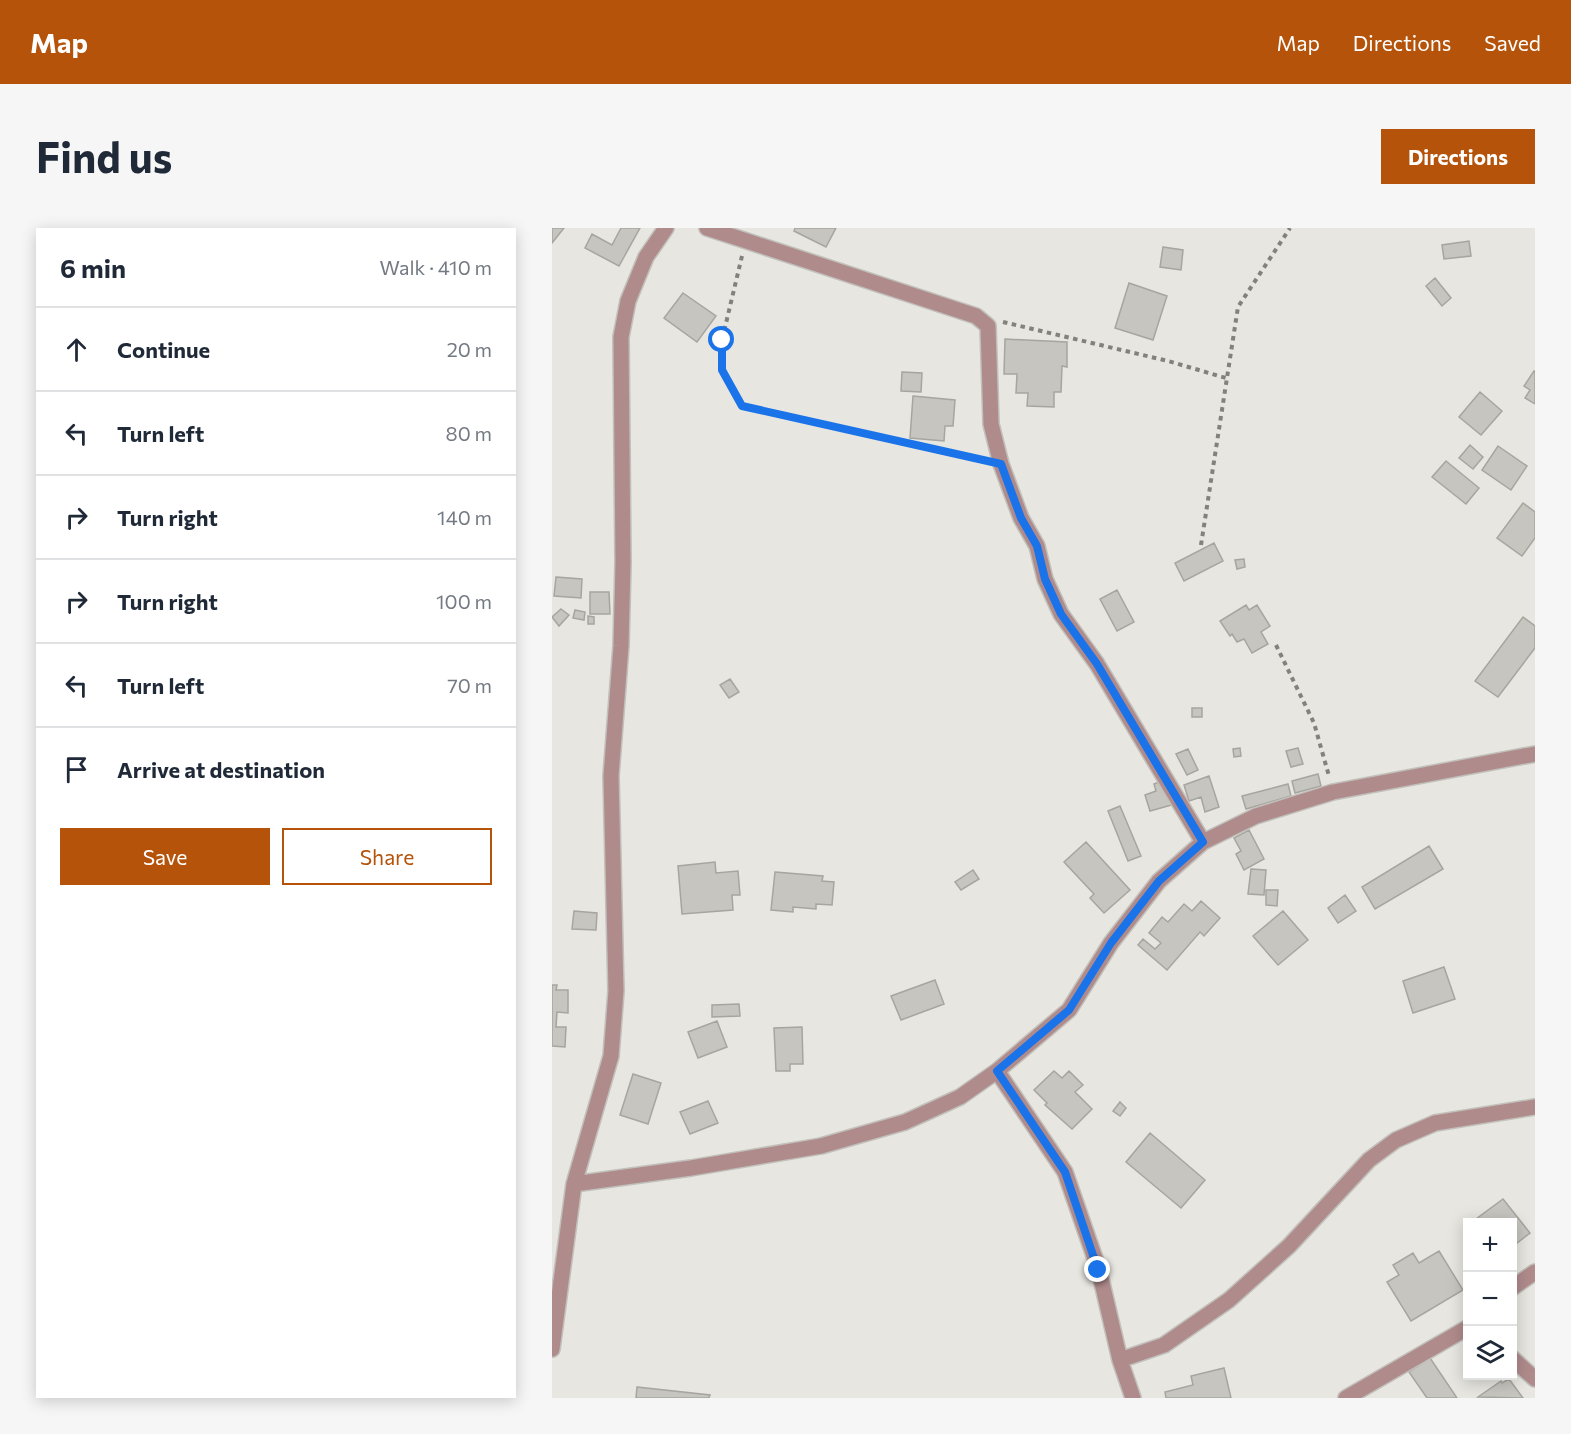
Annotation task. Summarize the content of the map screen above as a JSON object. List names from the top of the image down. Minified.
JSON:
{"page":{"header":"Map","nav":["Map","Directions","Saved"],"buttons":["Directions",["Save","Share"]],"title":"Find us","heading":["6 min","Walk · 410 m"],"list":[["Continue","20 m"],["Turn left","80 m"],["Turn right","140 m"],["Turn right","100 m"],["Turn left","70 m"],"Arrive at destination"],"map_buttons":["+","−"]}}
